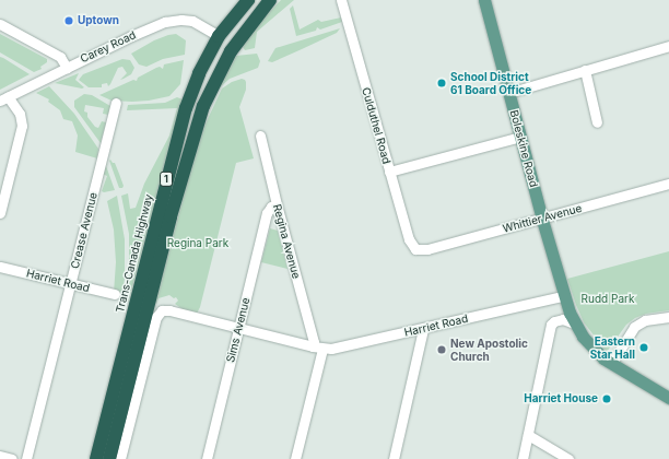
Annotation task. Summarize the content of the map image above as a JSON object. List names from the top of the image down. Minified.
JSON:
{"streets":{"highway":["1","Trans-Canada Highway"],"main road":["Boleskine Road"],"street":["Carey Road","Culduthel Road","Whittier Avenue","Crease Avenue","Regina Avenue","Harriet Road","Sims Avenue"]},"crossings":[["Carey Road","1"],["Carey Road","Trans-Canada Highway"],["Culduthel Road","Whittier Avenue"],["Boleskine Road","Whittier Avenue"],["Boleskine Road","Harriet Road"],["1","Trans-Canada Highway"],["Crease Avenue","Harriet Road"],["Regina Avenue","Harriet Road"],["Regina Avenue","Sims Avenue"],["Harriet Road","Sims Avenue"]],"parks":["Regina Park","Rudd Park"],"places":["Uptown","School District 61 Board Office","Eastern Star Hall","New Apostolic Church","Harriet House"]}
